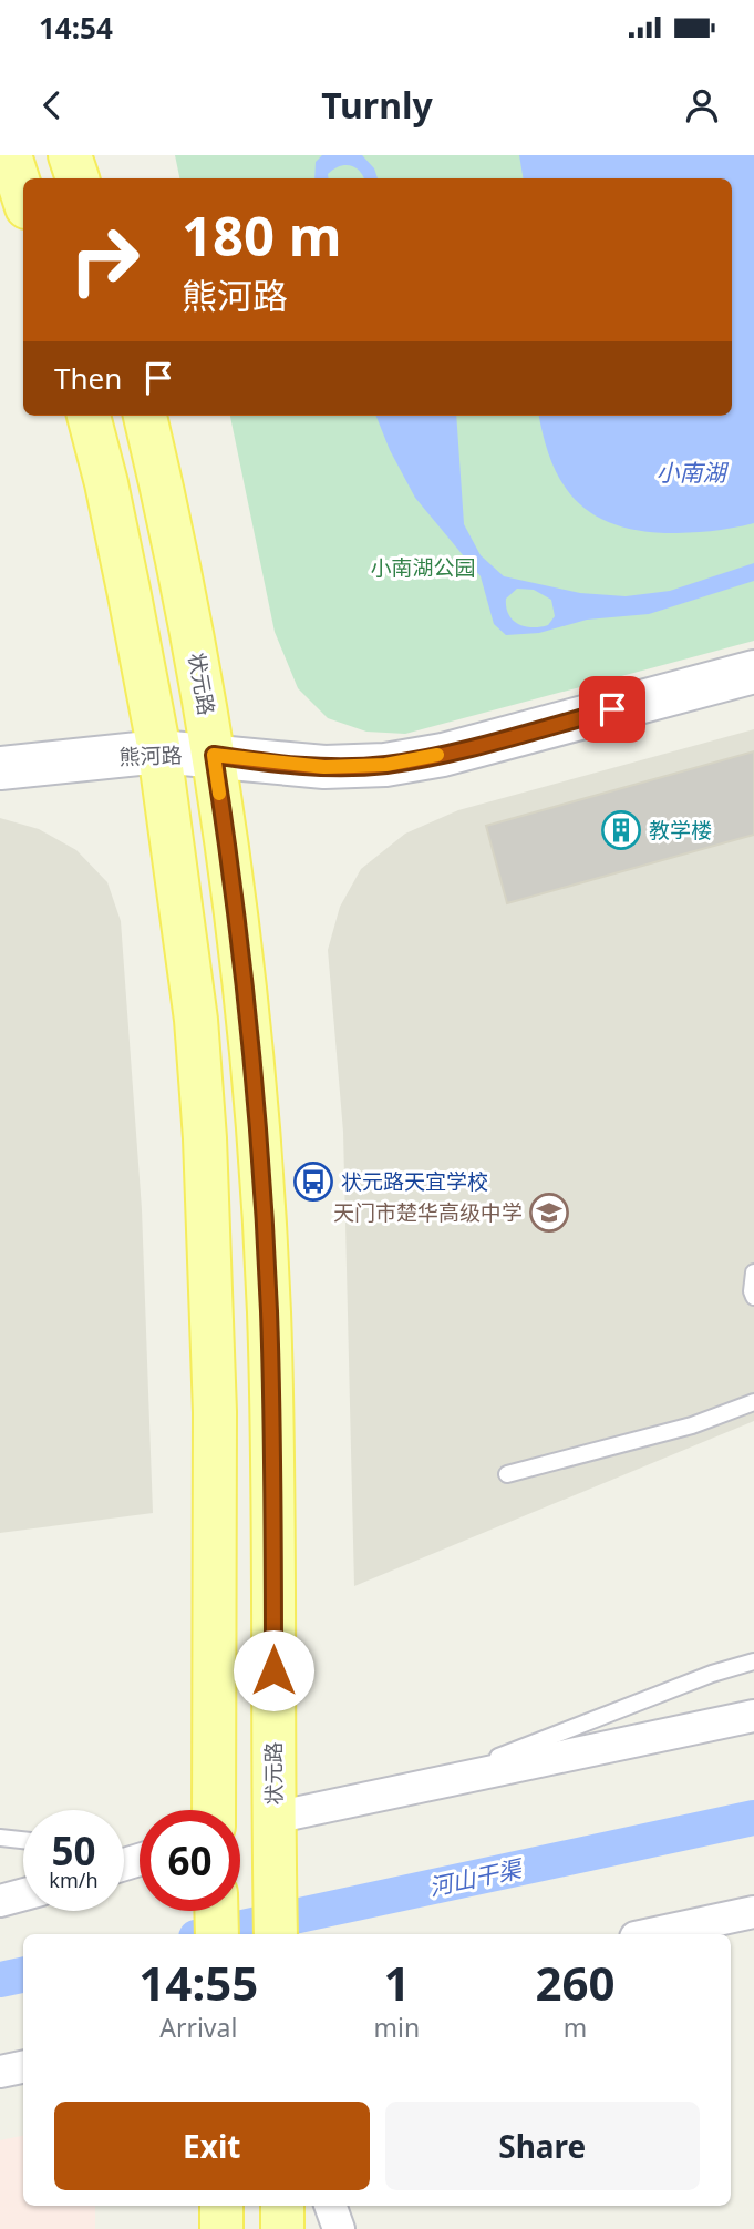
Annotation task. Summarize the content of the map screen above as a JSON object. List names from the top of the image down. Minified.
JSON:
{"streets":{"main road":["状元路"],"street":["熊河路"]},"crossings":[["状元路","熊河路"]],"water":["小南湖","河山干渠"],"parks":["小南湖公园"],"places":{"building":["教学楼"],"bus stop":["状元路天宜学校"],"school or university":["天门市楚华高级中学"]},"page":{"status":"14:54","header":"Turnly","turn":["180 m","熊河路"],"then":"Then","speed":"50 km/h","limit":"60","eta":["14:55","Arrival","1","min","260","m"],"buttons":["Exit","Share"]}}
